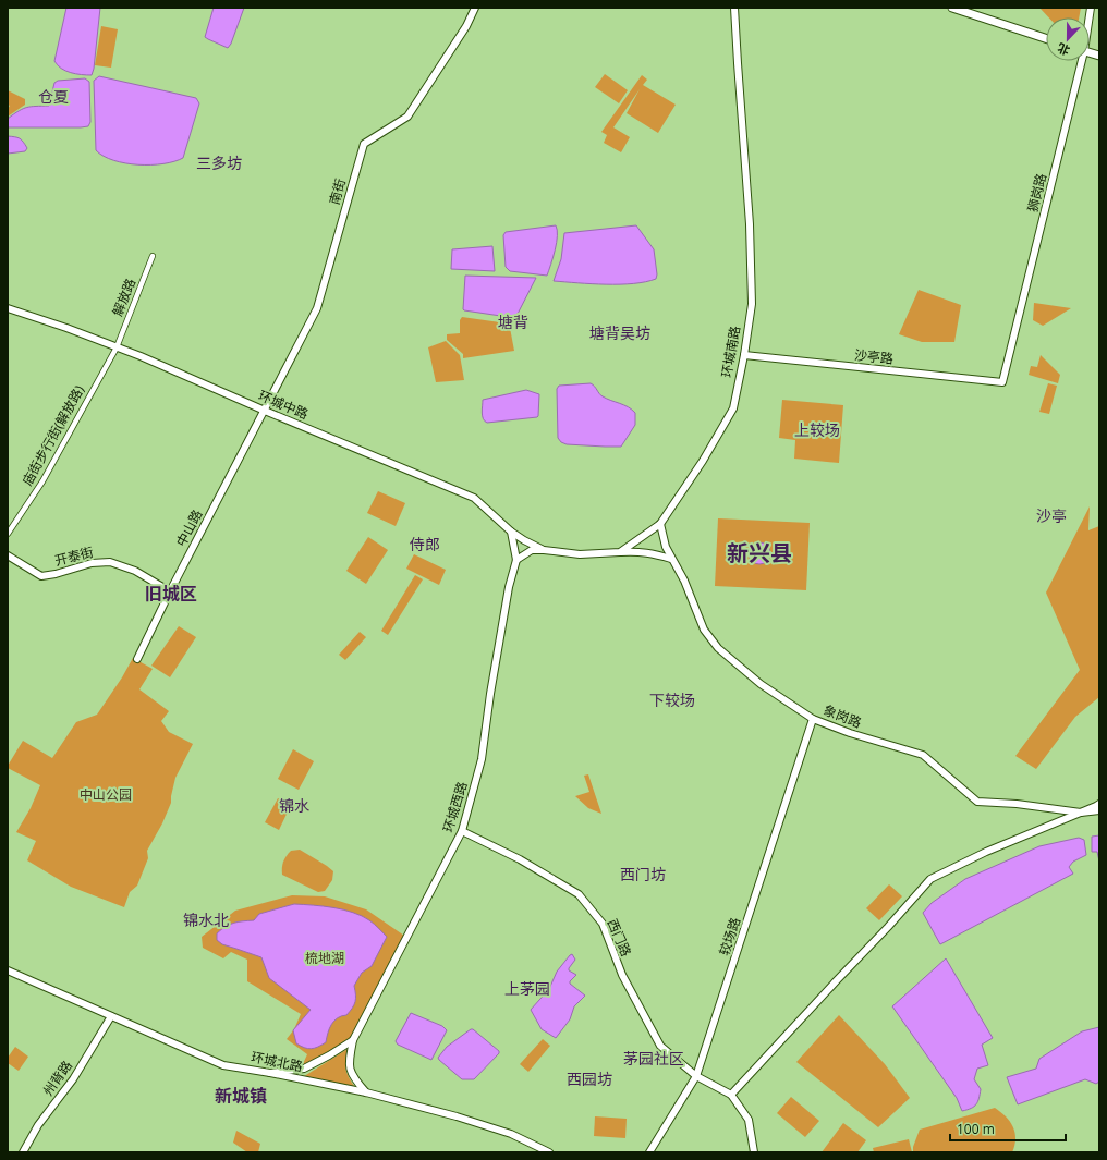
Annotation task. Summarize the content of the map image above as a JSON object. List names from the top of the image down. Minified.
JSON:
{"streets":{"street":["南街","狮岗路","解放路","环城南路","沙亭路","环城中路","庙街步行街(解放路)","中山路","开泰街","象岗路","环城西路","较场路","西门路","环城北路","州背路"]},"crossings":[["南街","环城中路"],["南街","中山路"],["狮岗路","沙亭路"],["解放路","环城中路"],["解放路","庙街步行街(解放路)"],["环城南路","沙亭路"],["环城南路","象岗路"],["环城中路","庙街步行街(解放路)"],["环城中路","中山路"],["中山路","开泰街"],["象岗路","较场路"],["环城西路","西门路"],["环城西路","环城北路"],["较场路","西门路"],["环城北路","州背路"]],"districts":["仓夏","三多坊","塘背","塘背吴坊","上较场","沙亭","侍郎","新兴县","旧城区","下较场","锦水","西门坊","锦水北","上茅园","茅园社区","西园坊","新城镇"],"parks":["中山公园","梳地湖"],"scale_bar":"100 m","north":"bottom"}
